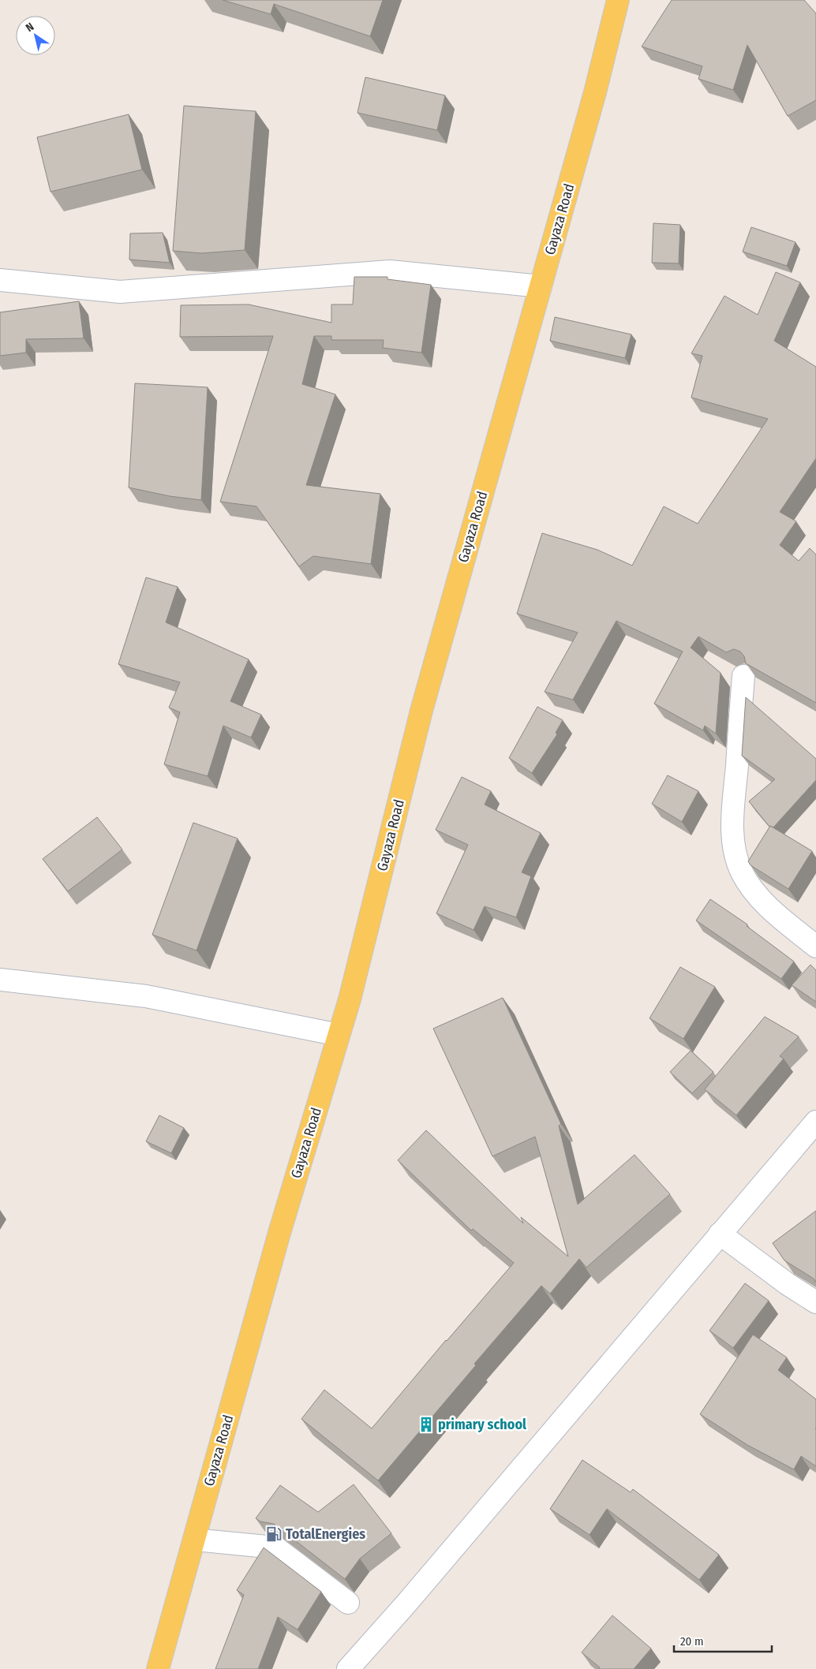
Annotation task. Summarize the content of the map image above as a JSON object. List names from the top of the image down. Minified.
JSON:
{"streets":{"main road":["Gayaza Road"]},"places":{"building":["primary school"],"fuel station":["TotalEnergies"]},"scale_bar":"20 m","north":"top left"}
